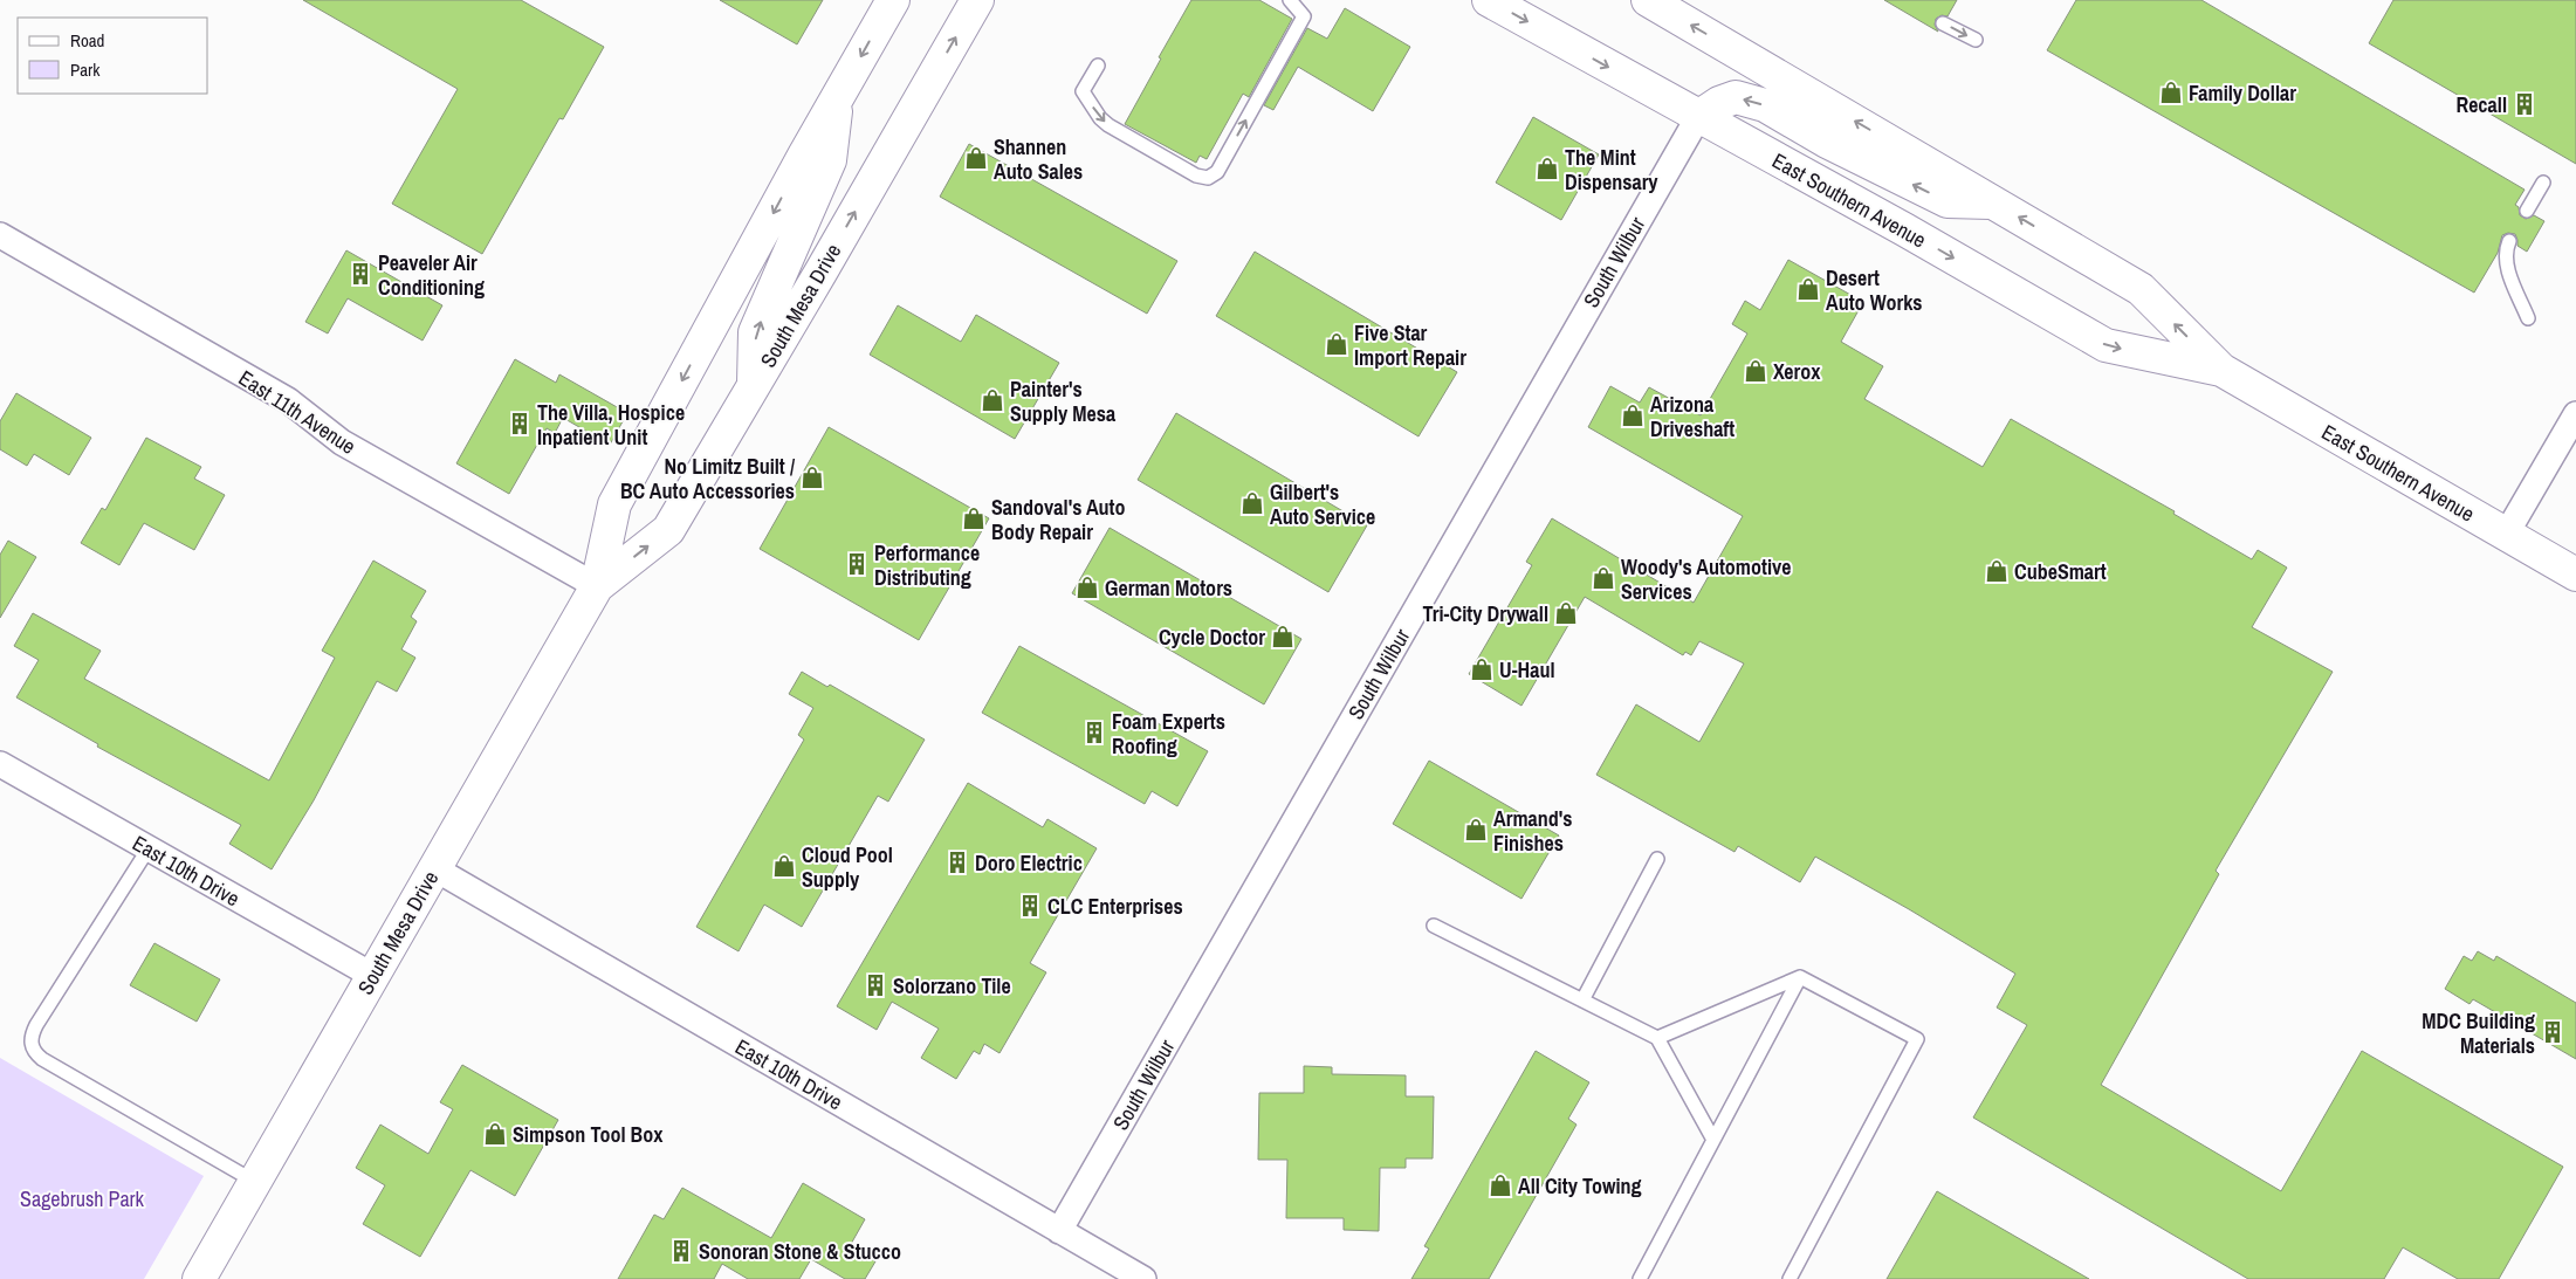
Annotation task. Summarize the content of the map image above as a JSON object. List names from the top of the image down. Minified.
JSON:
{"streets":{"main road":["East Southern Avenue","South Mesa Drive"],"street":["South Wilbur","East 11th Avenue","East 10th Drive"]},"crossings":[["East Southern Avenue","South Wilbur"],["South Wilbur","East 10th Drive"],["South Mesa Drive","East 11th Avenue"],["South Mesa Drive","East 10th Drive"]],"parks":["Sagebrush Park"],"places":{"shop":["Family Dollar","Shannen Auto Sales","The Mint Dispensary","Desert Auto Works","Five Star Import Repair","Xerox","Painter's Supply Mesa","Arizona Driveshaft","No Limitz Built / BC Auto Accessories","Gilbert's Auto Service","Sandoval's Auto Body Repair","CubeSmart","Woody's Automotive Services","German Motors","Tri-City Drywall","Cycle Doctor","U-Haul","Armand's Finishes","Cloud Pool Supply","Simpson Tool Box","All City Towing"],"building":["Recall","Peaveler Air Conditioning","The Villa, Hospice Inpatient Unit","Performance Distributing","Foam Experts Roofing","Doro Electric","CLC Enterprises","Solorzano Tile","MDC Building Materials","Sonoran Stone & Stucco"]},"legend":["Road","Park"]}
